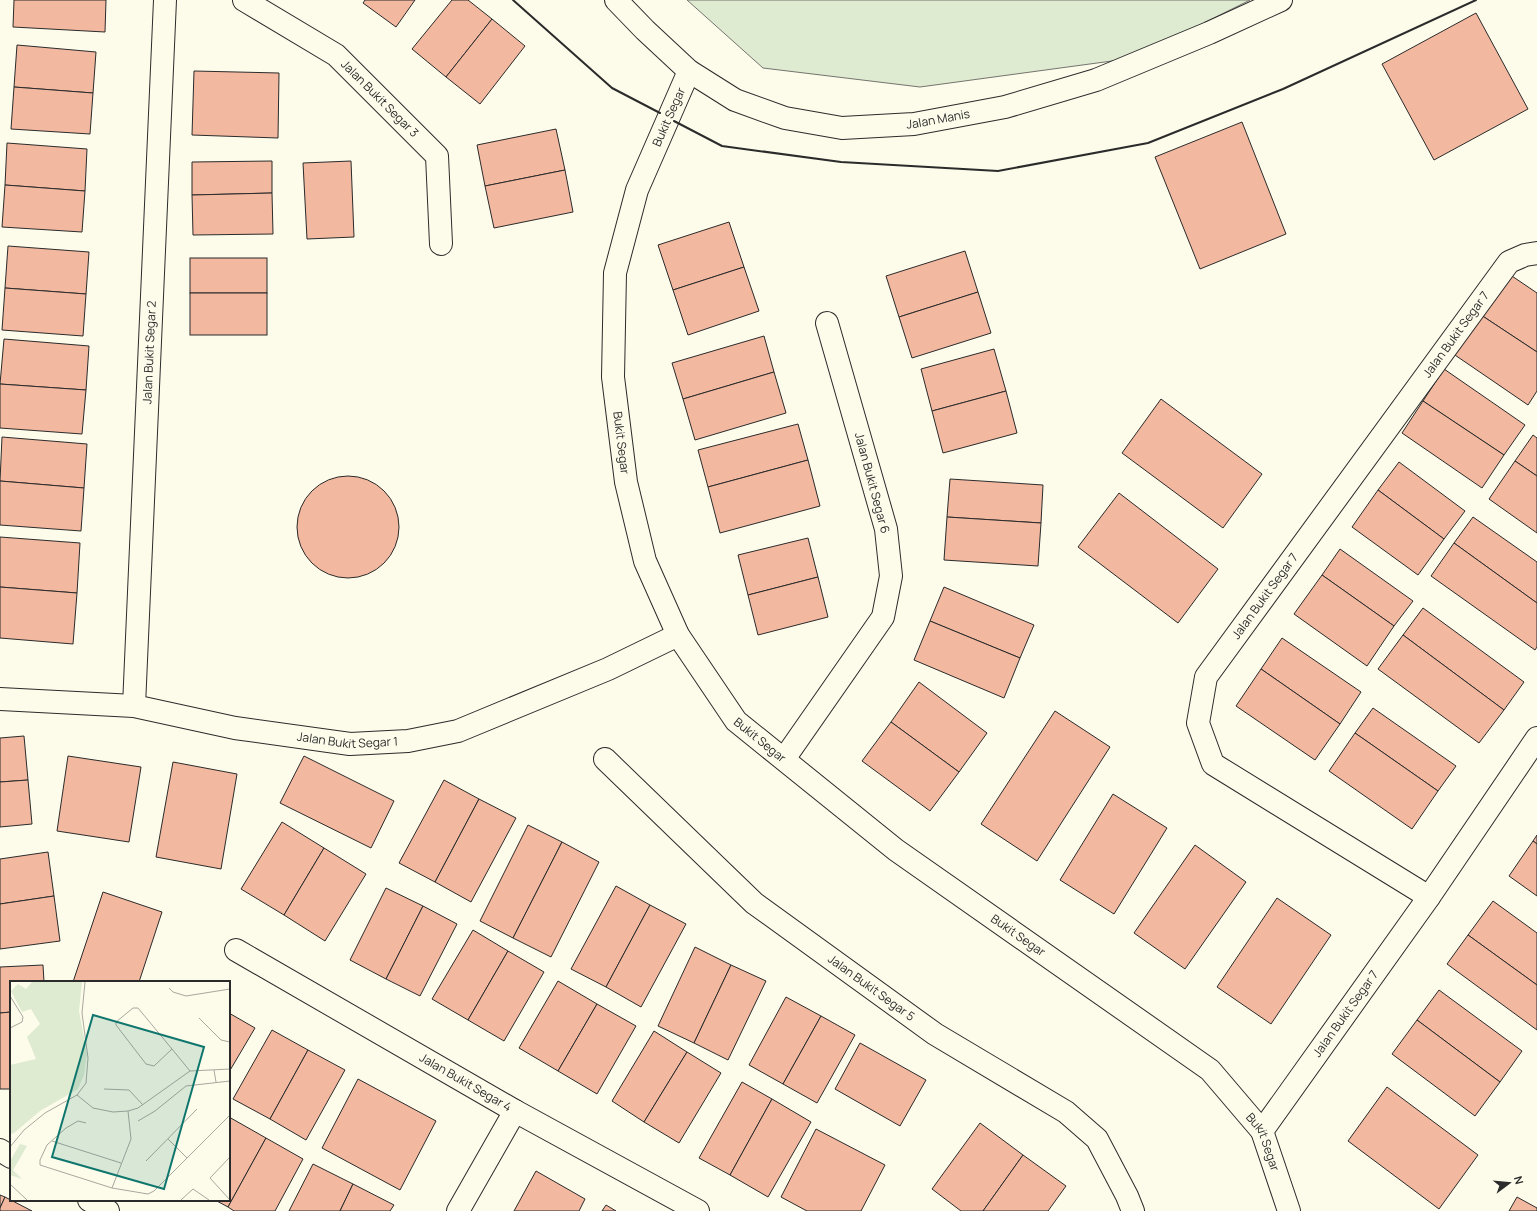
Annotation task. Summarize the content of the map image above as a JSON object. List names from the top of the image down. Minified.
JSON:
{"streets":{"street":["Jalan Bukit Segar 3","Bukit Segar","Jalan Manis","Jalan Bukit Segar 7","Jalan Bukit Segar 2","Jalan Bukit Segar 6","Jalan Bukit Segar 1","Jalan Bukit Segar 5","Jalan Bukit Segar 4"]},"crossings":[["Bukit Segar","Jalan Manis"],["Bukit Segar","Jalan Bukit Segar 7"],["Bukit Segar","Jalan Bukit Segar 6"],["Bukit Segar","Jalan Bukit Segar 1"],["Jalan Bukit Segar 2","Jalan Bukit Segar 1"]],"north":"right"}
